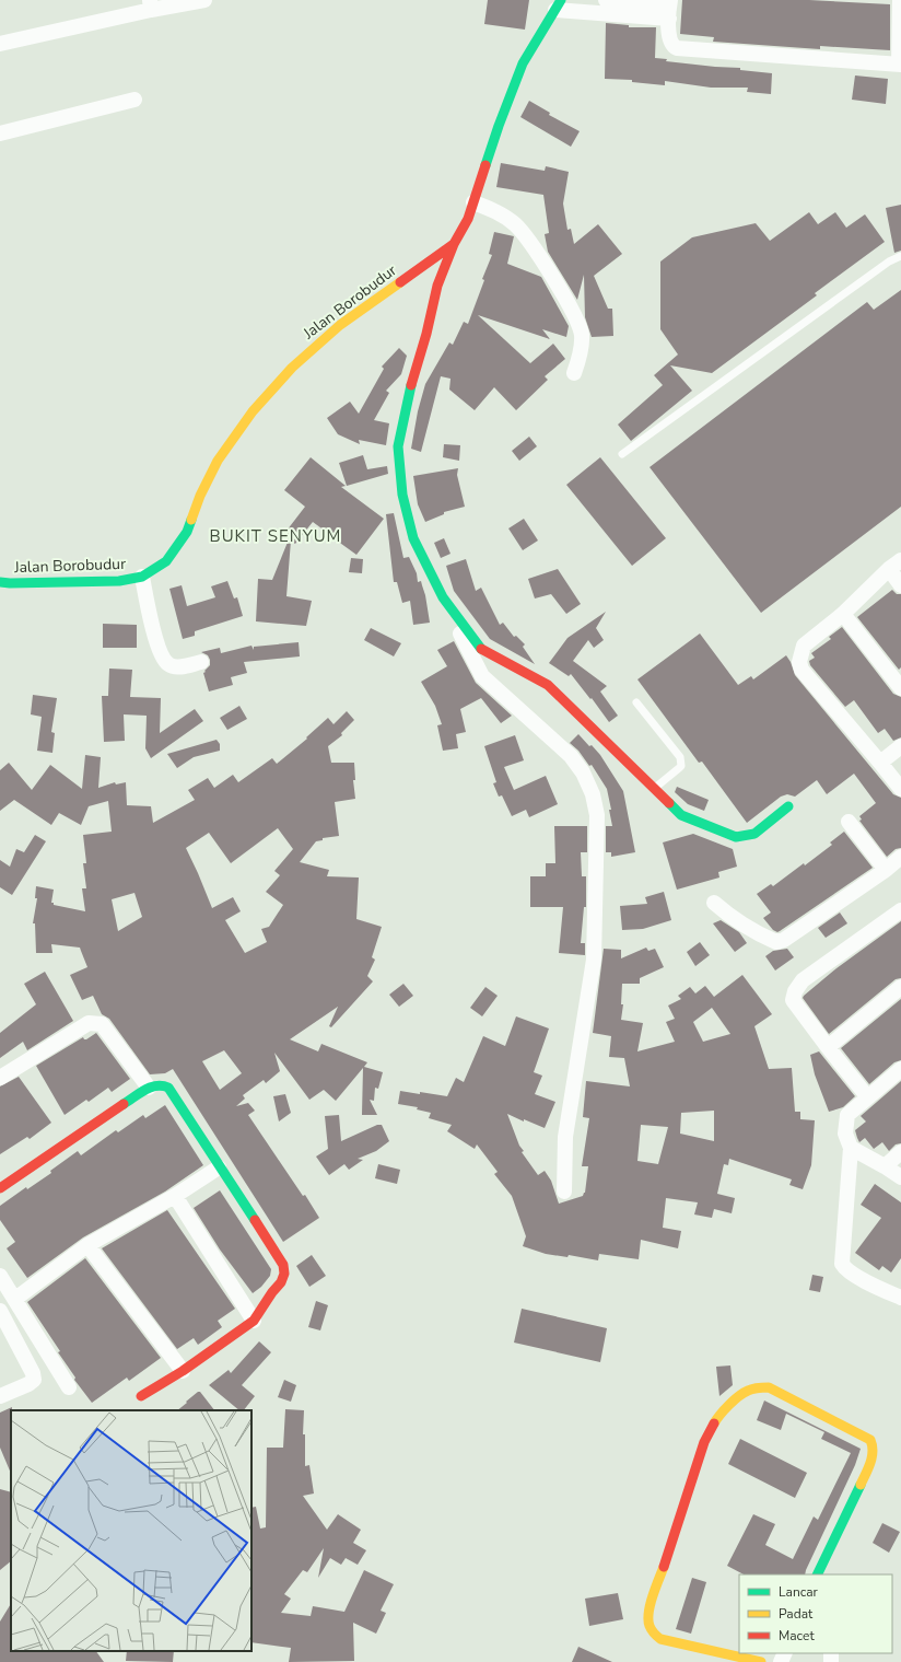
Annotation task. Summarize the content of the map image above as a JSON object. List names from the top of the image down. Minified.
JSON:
{"streets":{"street":["Jalan Borobudur"]},"districts":["BUKIT SENYUM"],"legend":["Lancar","Padat","Macet"]}
